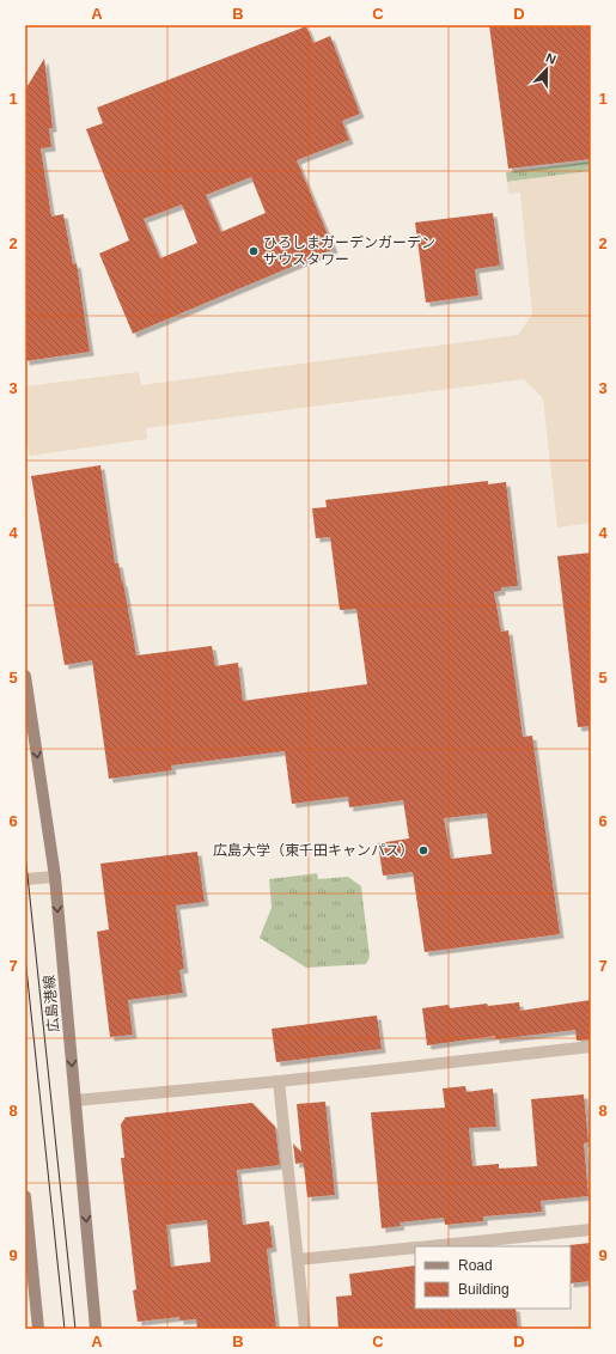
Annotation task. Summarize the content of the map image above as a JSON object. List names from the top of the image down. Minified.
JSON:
{"streets":{"main road":["広島港線"]},"one_way":["広島港線"],"places":["ひろしまガーデンガーデン サウスタワー","広島大学（東千田キャンパス）"],"legend":["Road","Building"],"north":"top","grid":{"columns":["A","B","C","D"],"rows":["1","2","3","4","5","6","7","8","9"]}}
